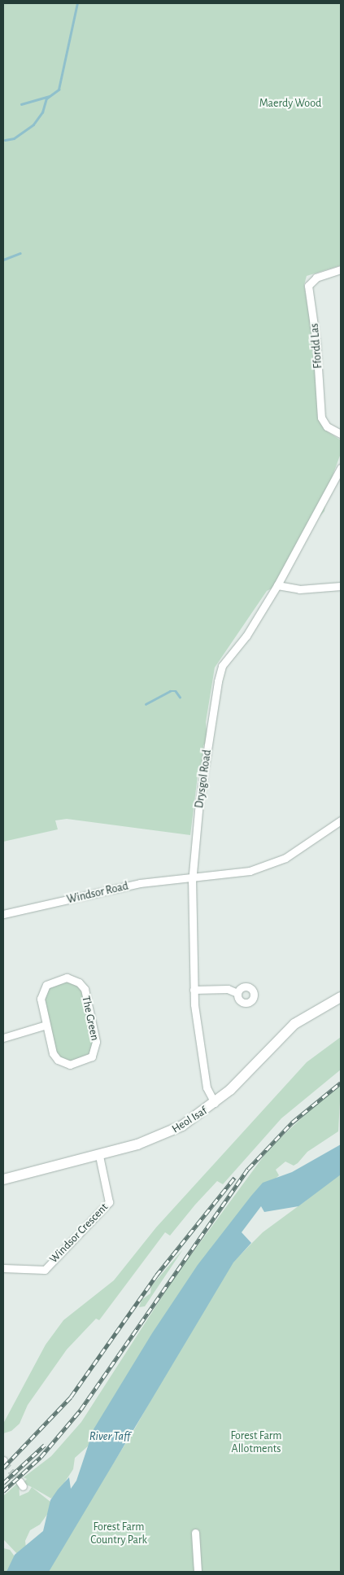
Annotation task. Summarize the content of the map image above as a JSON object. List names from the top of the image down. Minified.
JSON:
{"streets":{"main road":["Heol Isaf"],"street":["Ffordd Las","Drysgol Road","Windsor Road","The Green","Windsor Crescent"]},"crossings":[["Drysgol Road","Windsor Road"],["Drysgol Road","Heol Isaf"],["Heol Isaf","Windsor Crescent"]],"water":["River Taff"],"parks":["Maerdy Wood","Forest Farm Allotments","Forest Farm Country Park"]}
